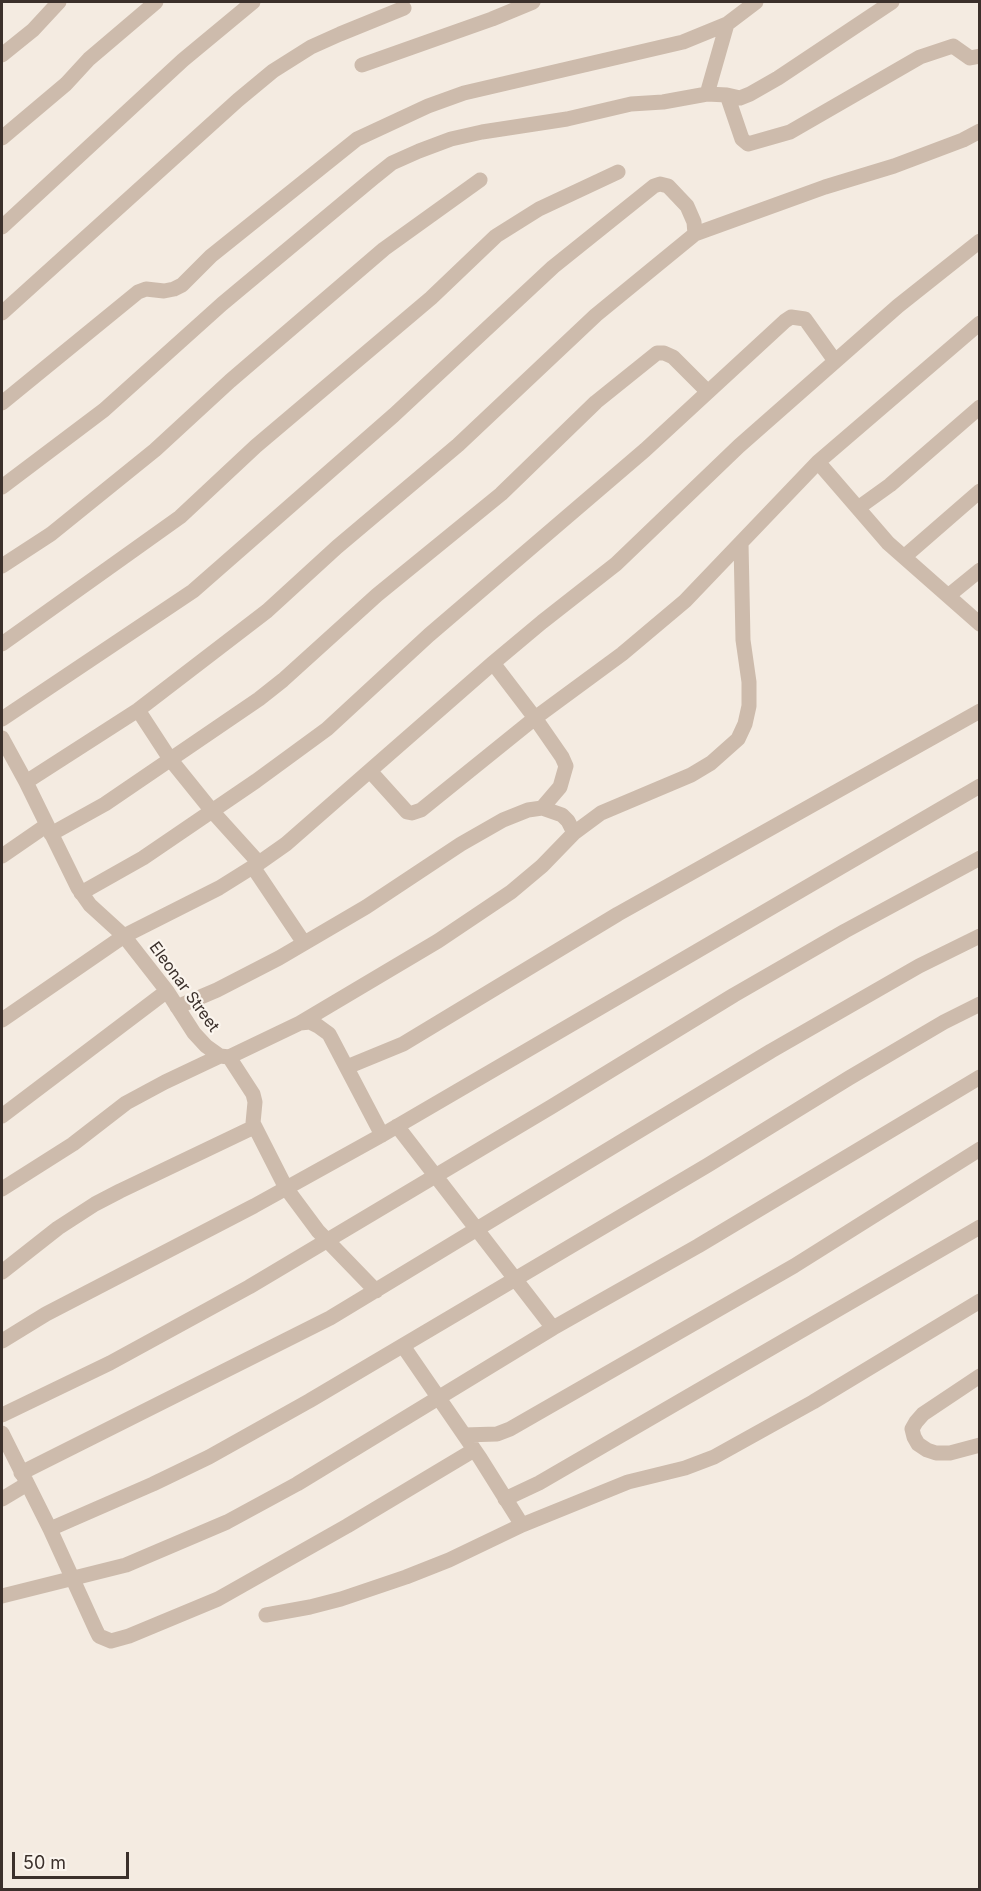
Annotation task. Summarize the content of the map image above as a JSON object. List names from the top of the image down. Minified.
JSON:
{"streets":{"street":["Eleonar Street"]},"scale_bar":"50 m"}
